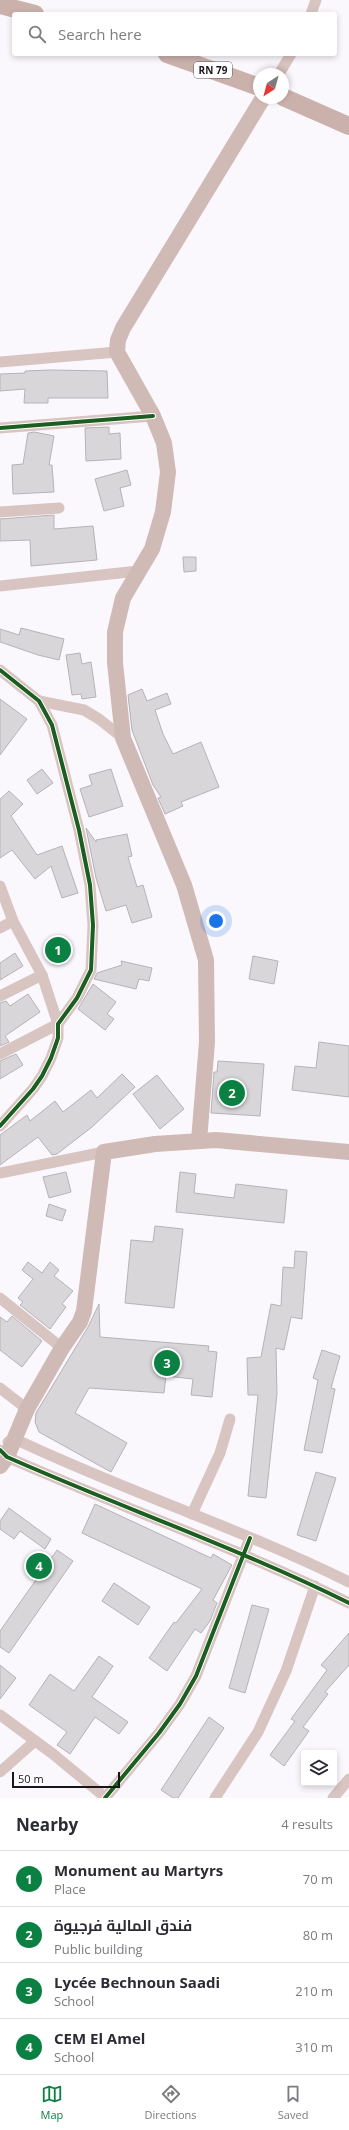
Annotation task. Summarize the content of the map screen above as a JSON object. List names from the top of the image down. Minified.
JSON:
{"streets":{"main road":["RN 79"]},"scale_bar":"50 m","north":"bottom left","page":{"search":"Search here","pins":["1","2","3","4"],"scale":"50 m","heading":["Nearby","4 results"],"list":[{"mark":"1","name":"Monument au Martyrs","note":"Place","value":"70 m"},{"mark":"2","name":"فندق المالية فرجيوة","note":"Public building","value":"80 m"},{"mark":"3","name":"Lycée Bechnoun Saadi","note":"School","value":"210 m"},{"mark":"4","name":"CEM El Amel","note":"School","value":"310 m"}],"nav":["Map","Directions","Saved"]}}
